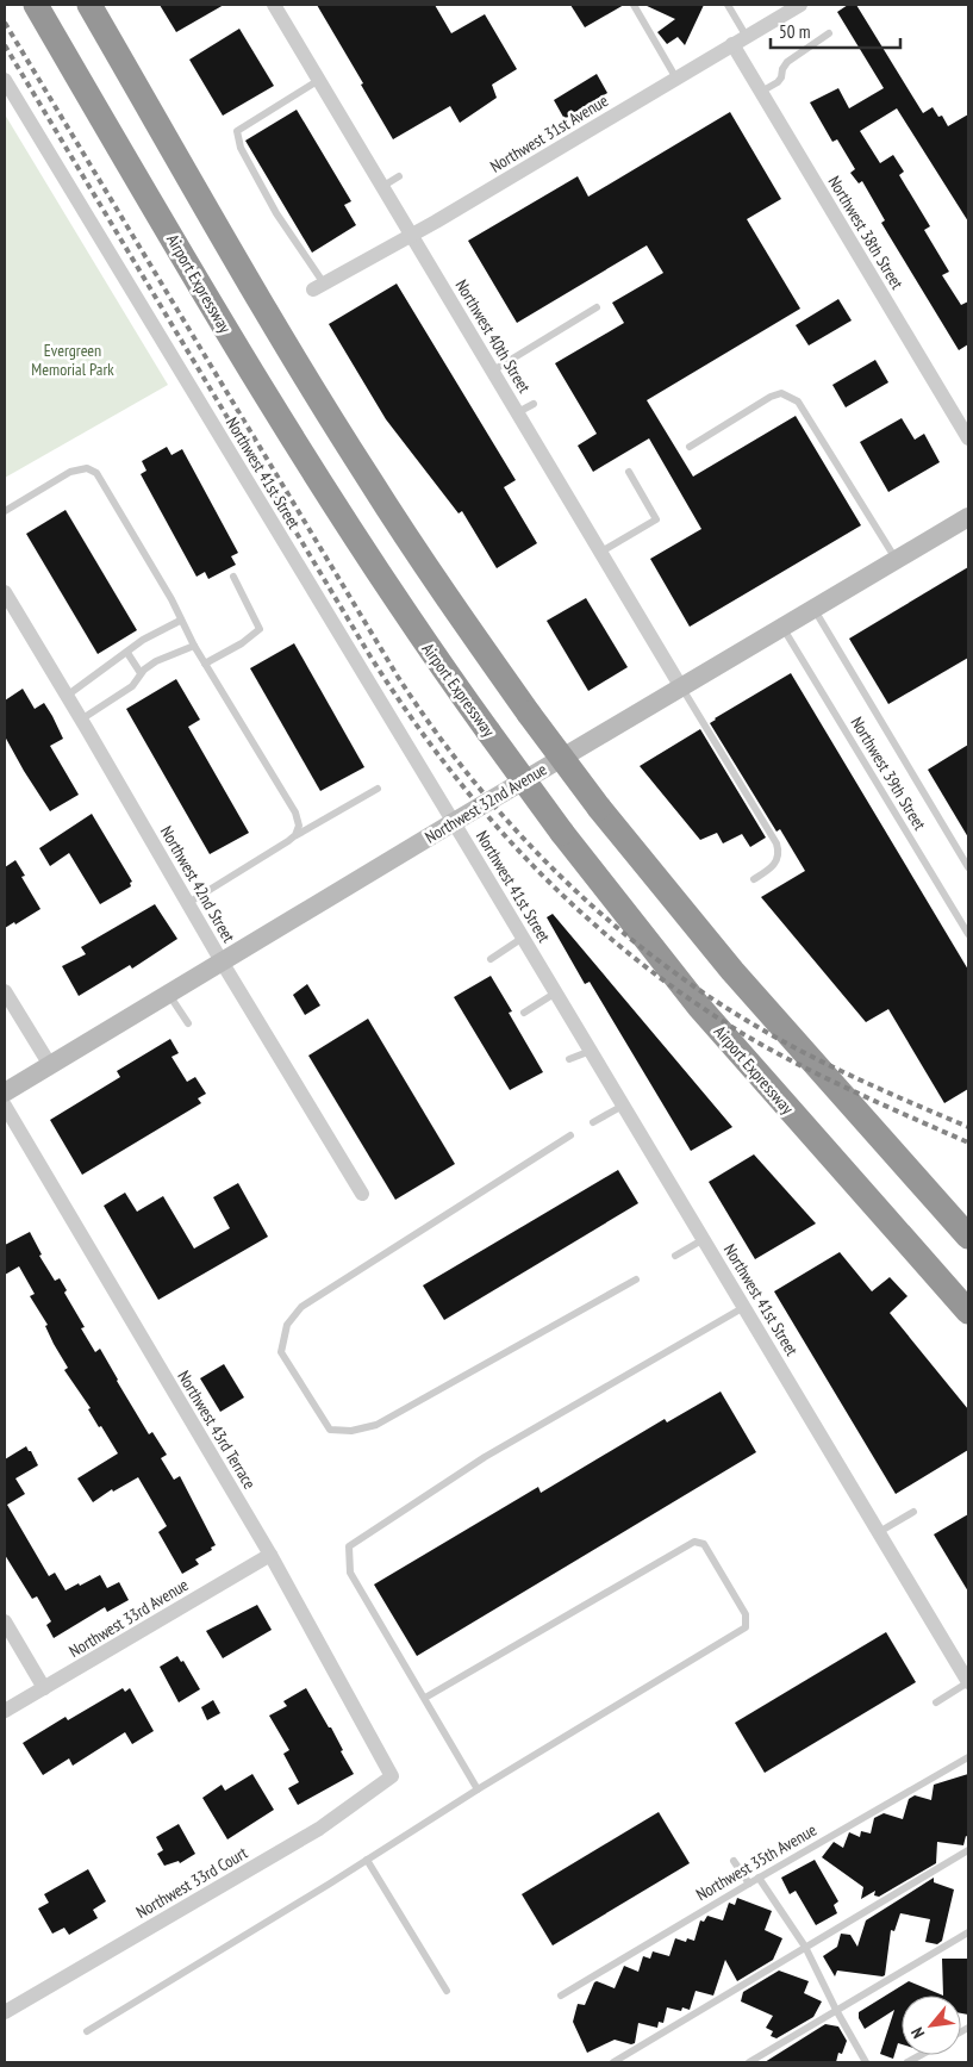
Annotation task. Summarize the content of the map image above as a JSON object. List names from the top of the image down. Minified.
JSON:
{"streets":{"highway":["Airport Expressway"],"main road":["Northwest 32nd Avenue"],"street":["Northwest 31st Avenue","Northwest 38th Street","Northwest 40th Street","Northwest 41st Street","Northwest 42nd Street","Northwest 43rd Terrace","Northwest 33rd Avenue","Northwest 33rd Court"],"lane":["Northwest 39th Street","Northwest 35th Avenue"]},"crossings":[["Northwest 31st Avenue","Northwest 38th Street"],["Northwest 31st Avenue","Northwest 40th Street"],["Northwest 40th Street","Northwest 32nd Avenue"],["Northwest 41st Street","Northwest 32nd Avenue"],["Northwest 39th Street","Northwest 32nd Avenue"],["Northwest 32nd Avenue","Northwest 42nd Street"],["Northwest 43rd Terrace","Northwest 33rd Avenue"],["Northwest 43rd Terrace","Northwest 33rd Court"]],"parks":["Evergreen Memorial Park"],"scale_bar":"50 m","north":"bottom left"}
